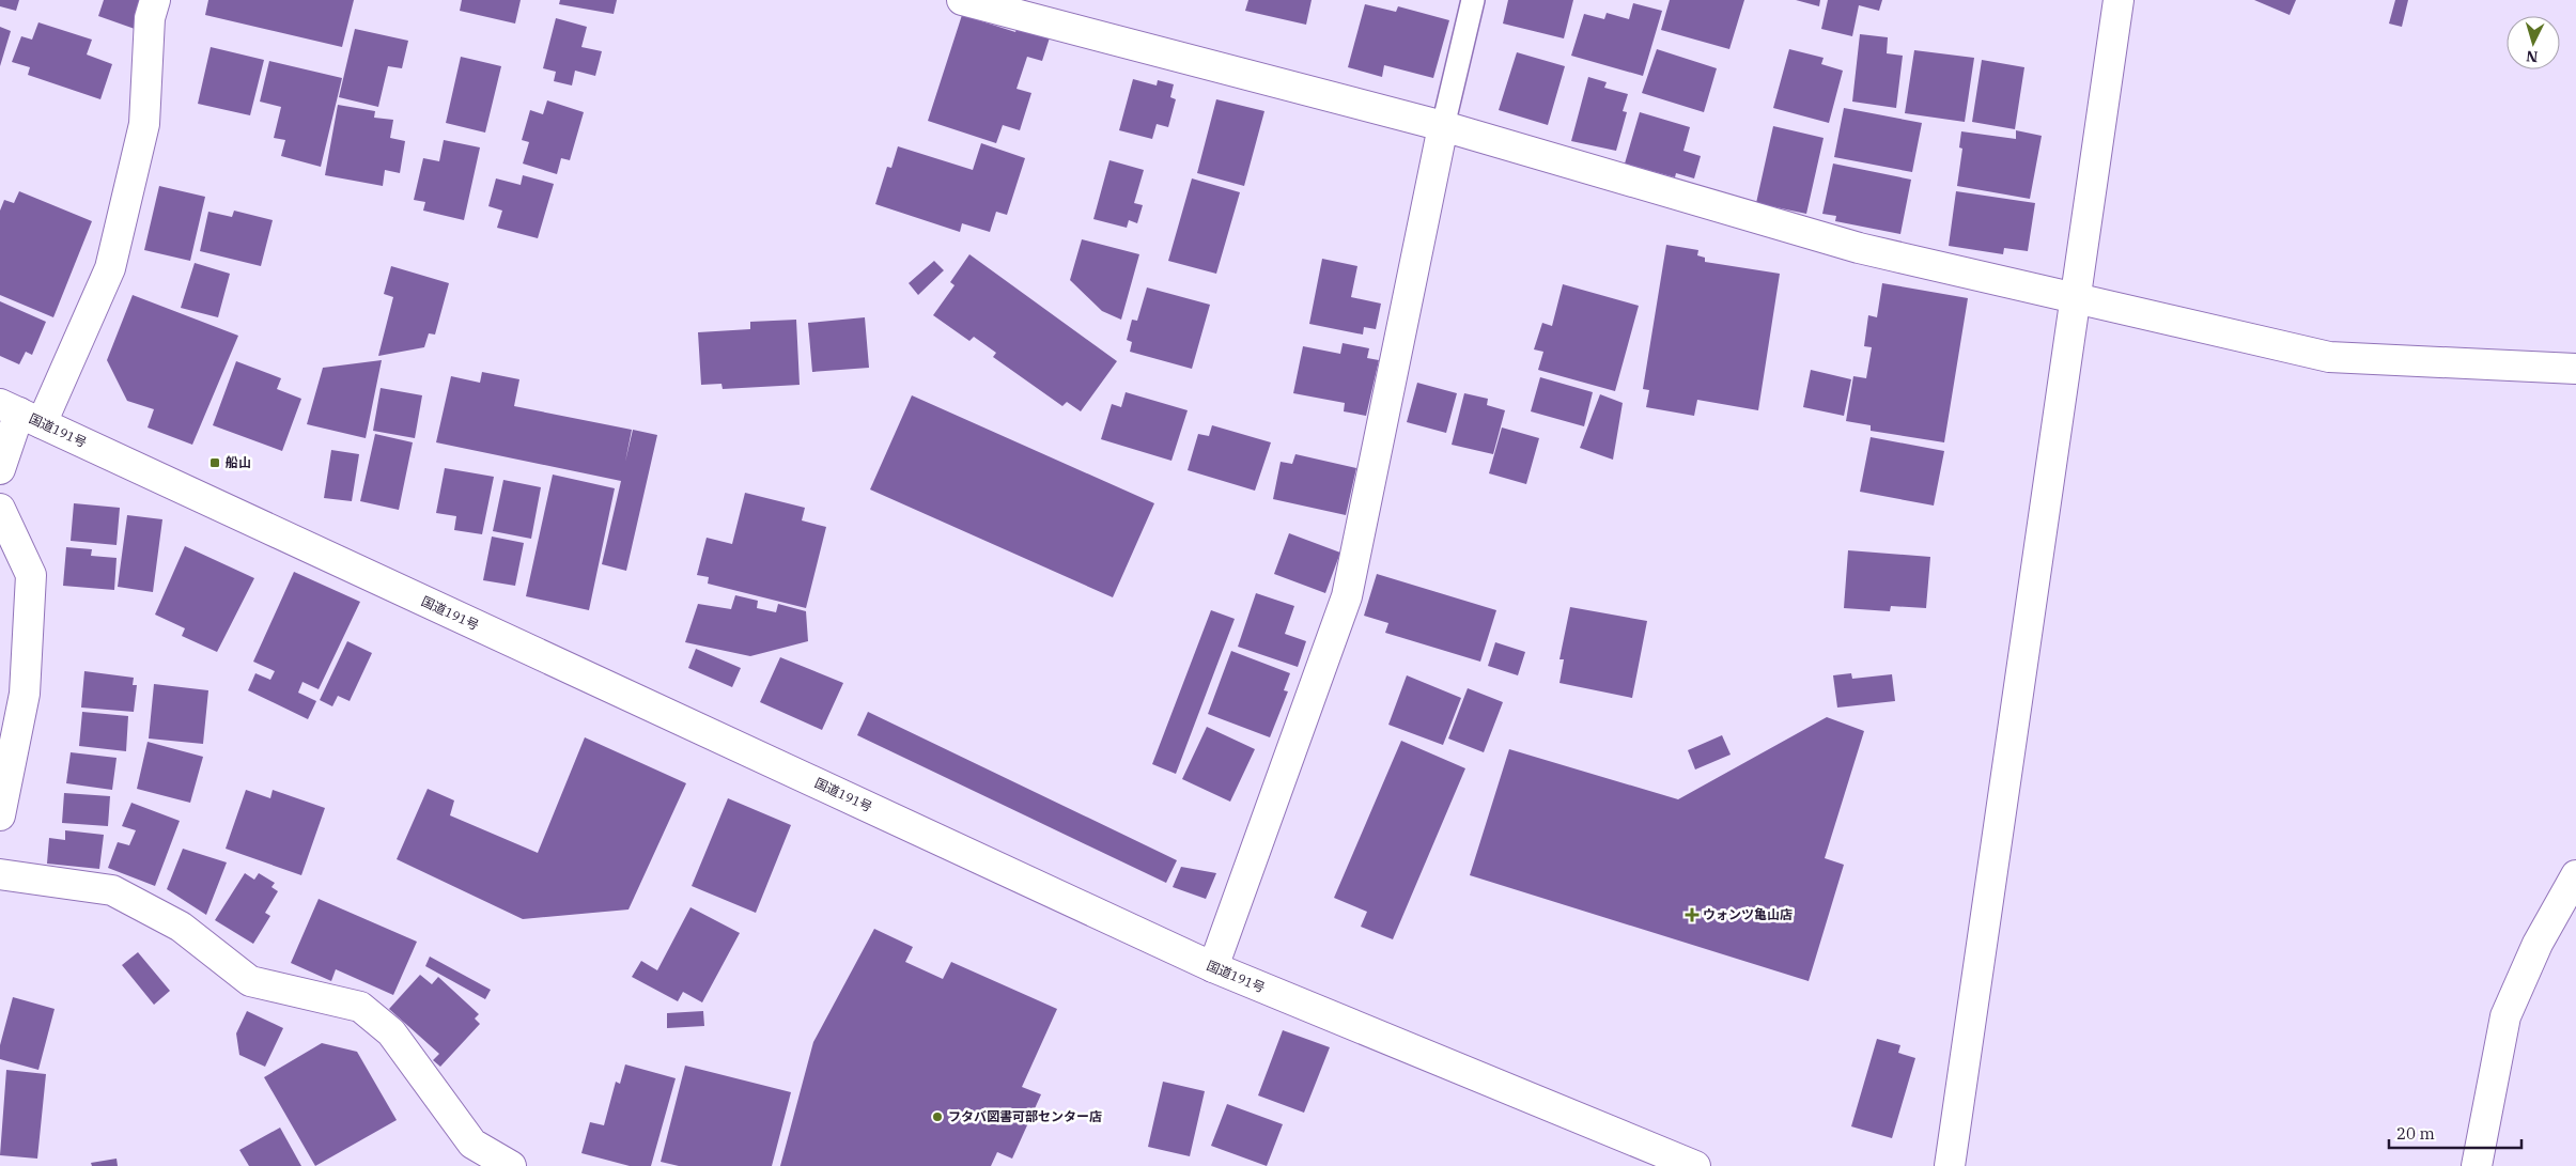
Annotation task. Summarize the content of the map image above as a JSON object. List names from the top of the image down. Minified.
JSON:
{"streets":{"main road":["国道191号"]},"places":{"transit":["船山"],"health":["ウォンツ亀山店"],"other":["フタバ図書可部センター店"]},"scale_bar":"20 m","north":"bottom"}
